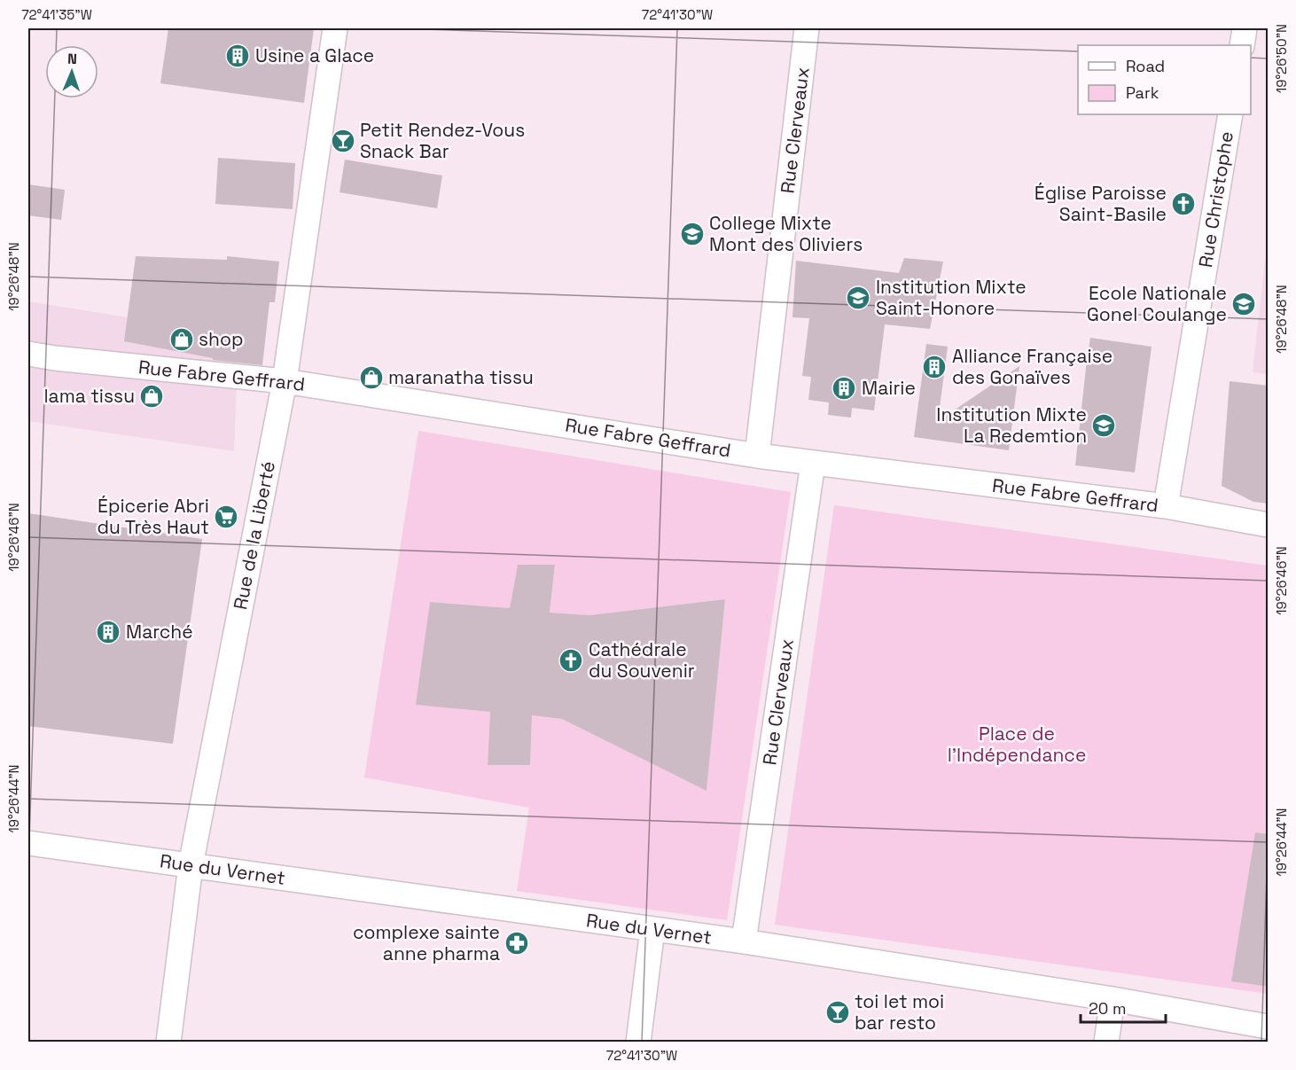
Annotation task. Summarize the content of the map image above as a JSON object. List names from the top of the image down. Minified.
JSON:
{"streets":{"street":["Rue Clerveaux","Rue Christophe","Rue Fabre Geffrard","Rue de la Liberté","Rue du Vernet"]},"crossings":[["Rue Clerveaux","Rue Fabre Geffrard"],["Rue Clerveaux","Rue du Vernet"],["Rue Christophe","Rue Fabre Geffrard"],["Rue Fabre Geffrard","Rue de la Liberté"],["Rue de la Liberté","Rue du Vernet"]],"parks":["Place de l'Indépendance"],"places":{"building":["Usine a Glace","Alliance Française des Gonaïves","Mairie","Marché"],"bar":["Petit Rendez-Vous Snack Bar","toi let moi bar resto"],"church":["Église Paroisse Saint-Basile","Cathédrale du Souvenir"],"school or university":["College Mixte Mont des Oliviers","Institution Mixte Saint-Honore","Ecole Nationale Gonel Coulange","Institution Mixte La Redemtion"],"shop":["shop","maranatha tissu","lama tissu"],"supermarket":["Épicerie Abri du Très Haut"],"pharmacy":["complexe sainte anne pharma"]},"legend":["Road","Park"],"scale_bar":"20 m","north":"top","coordinates":["72°41'35\"W","72°41'30\"W","19°26'50\"N","19°26'48\"N","19°26'46\"N","19°26'44\"N"]}
